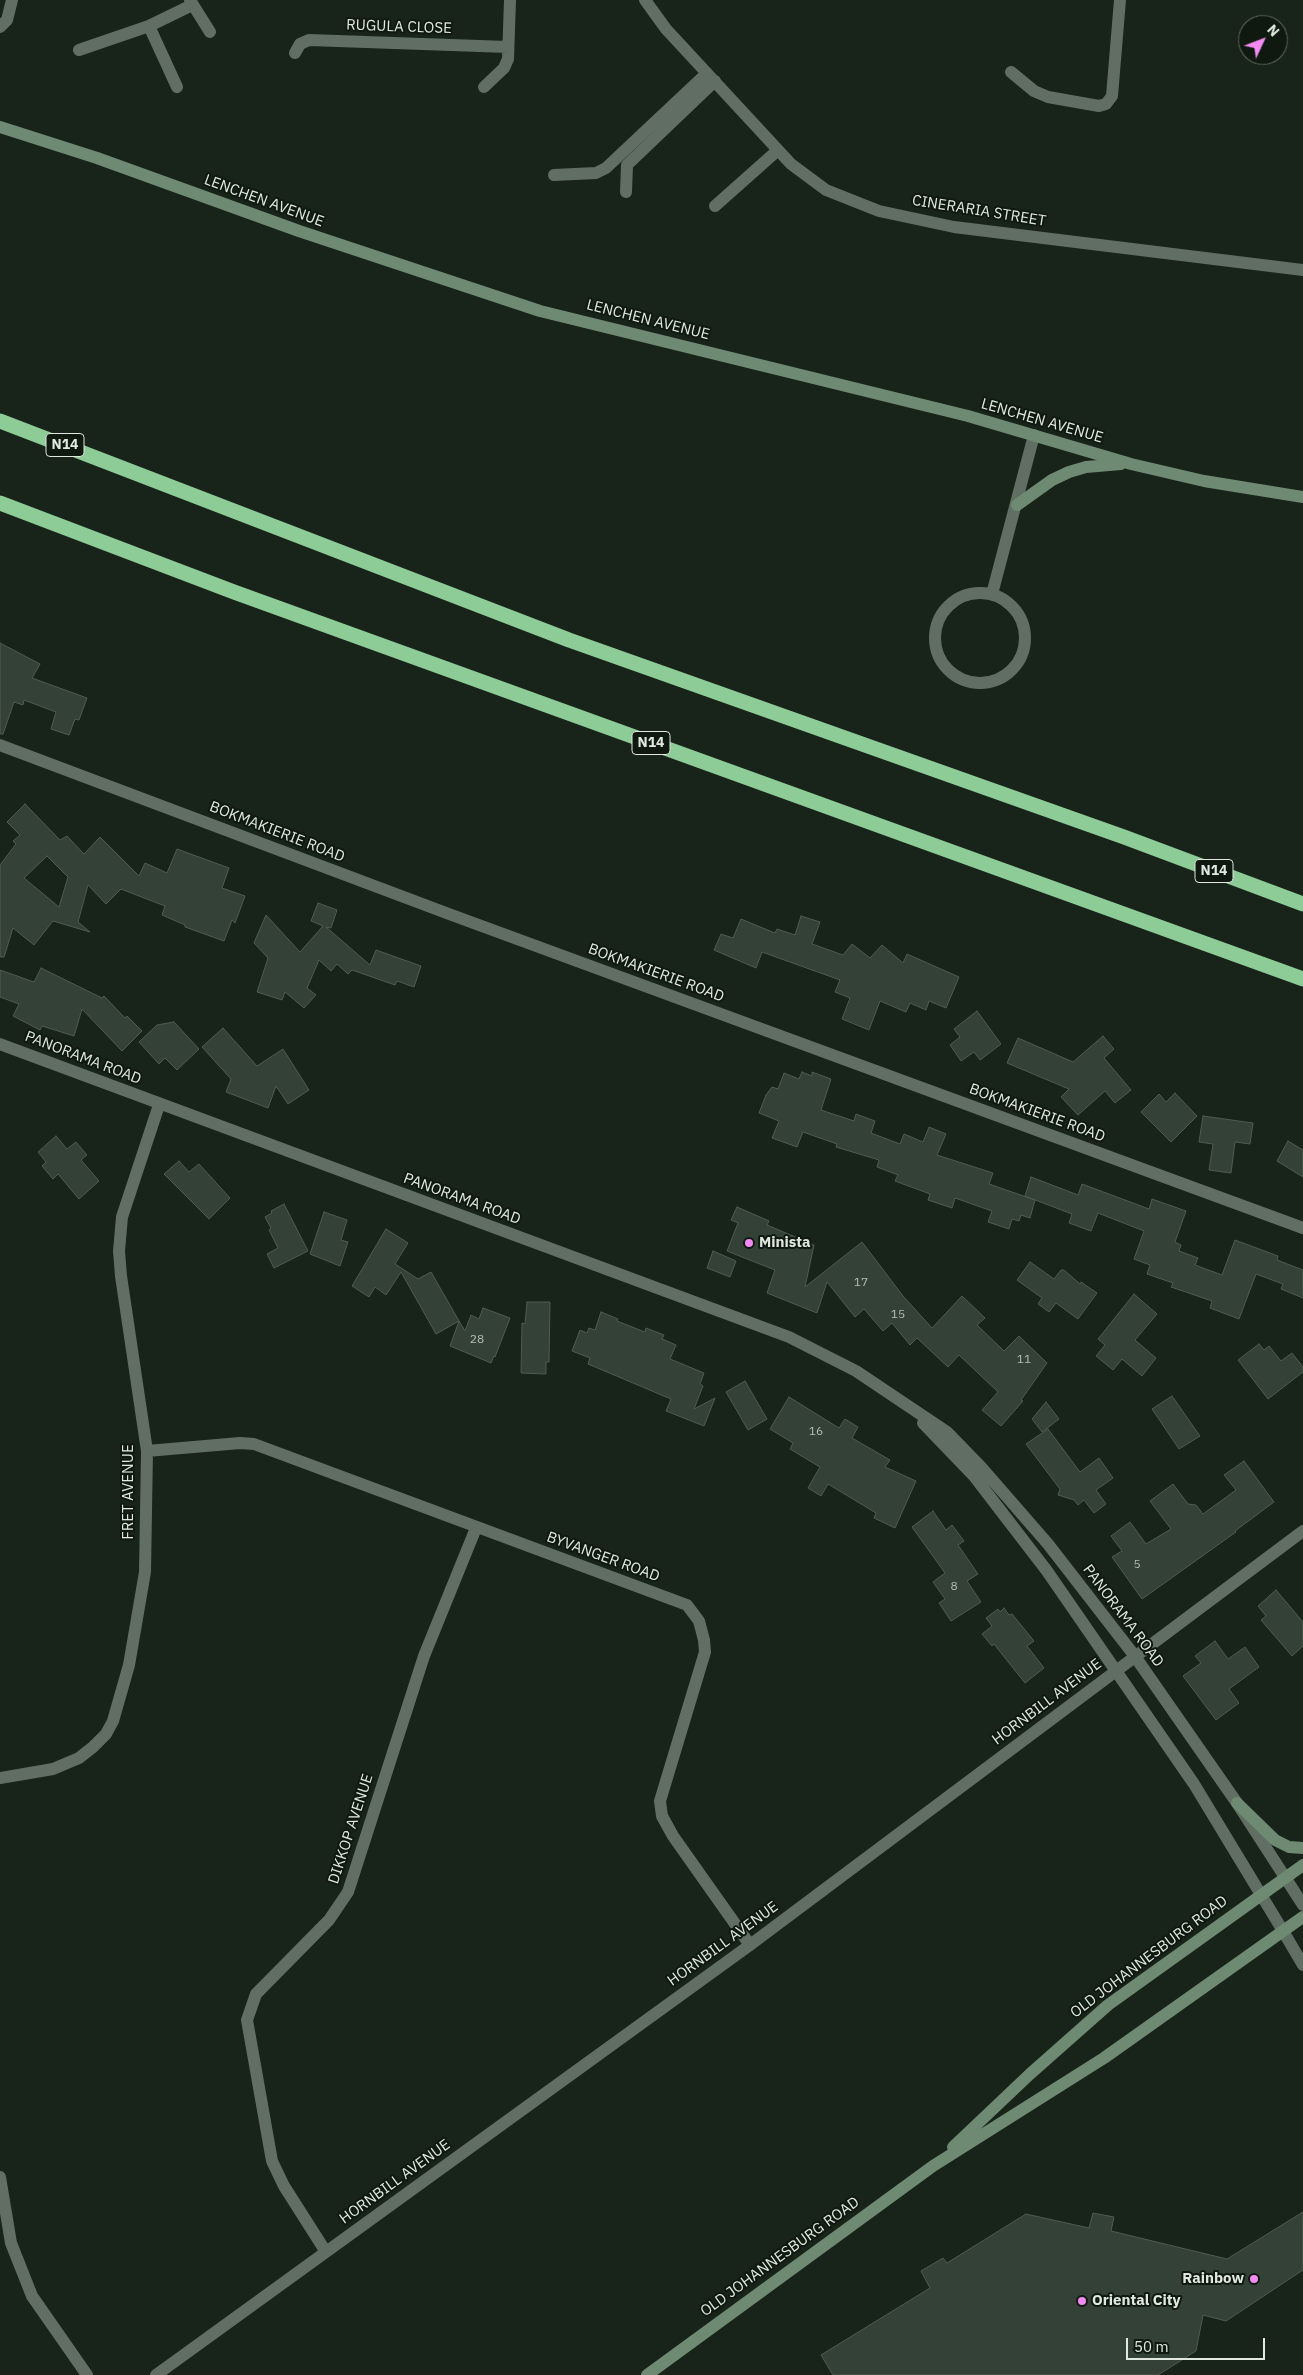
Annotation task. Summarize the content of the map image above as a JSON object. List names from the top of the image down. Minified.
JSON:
{"streets":{"highway":["N14"],"main road":["LENCHEN AVENUE","OLD JOHANNESBURG ROAD"],"street":["RUGULA CLOSE","CINERARIA STREET","BOKMAKIERIE ROAD","PANORAMA ROAD","FRET AVENUE","BYVANGER ROAD","HORNBILL AVENUE","DIKKOP AVENUE"]},"crossings":[["PANORAMA ROAD","FRET AVENUE"],["PANORAMA ROAD","HORNBILL AVENUE"],["PANORAMA ROAD","OLD JOHANNESBURG ROAD"],["FRET AVENUE","BYVANGER ROAD"],["BYVANGER ROAD","HORNBILL AVENUE"],["BYVANGER ROAD","DIKKOP AVENUE"],["HORNBILL AVENUE","DIKKOP AVENUE"]],"places":["Minista","Rainbow","Oriental City"],"house_numbers":["17","15","28","11","16","5","8"],"scale_bar":"50 m","north":"top right"}
